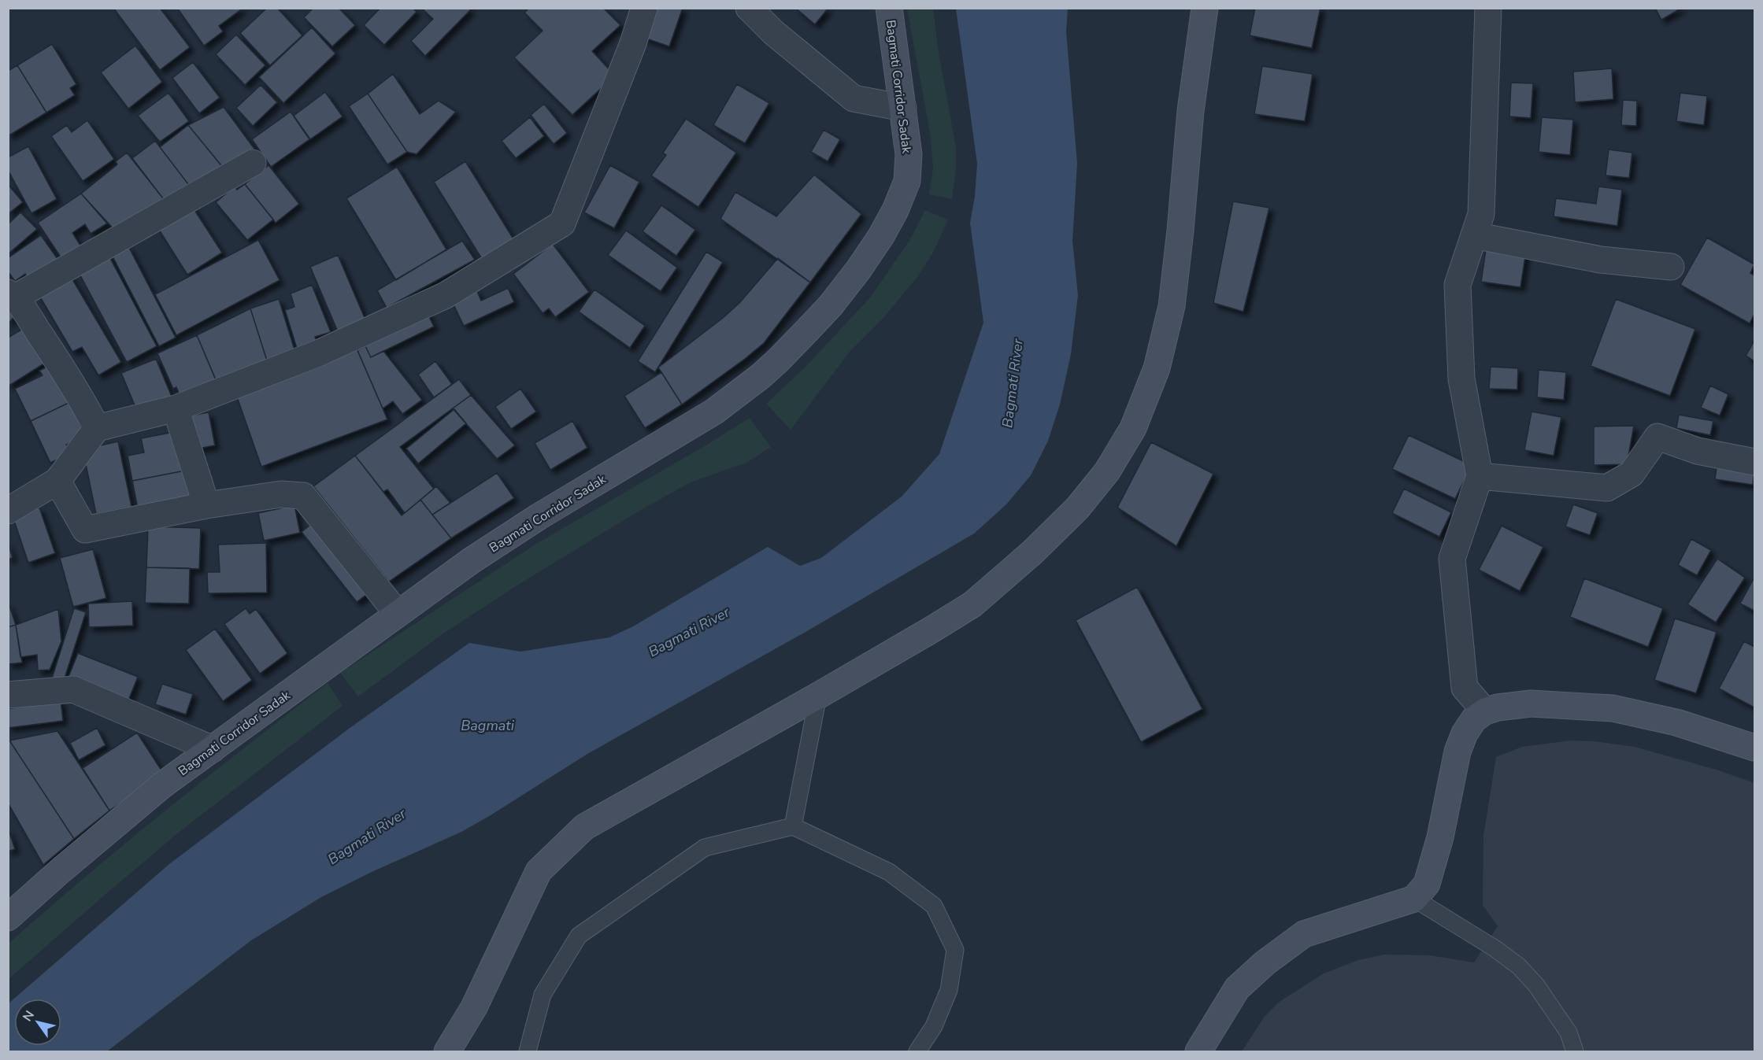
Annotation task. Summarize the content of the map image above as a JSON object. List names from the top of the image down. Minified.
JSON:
{"streets":{"main road":["Bagmati Corridor Sadak"]},"water":["Bagmati River","Bagmati"],"north":"top left"}
